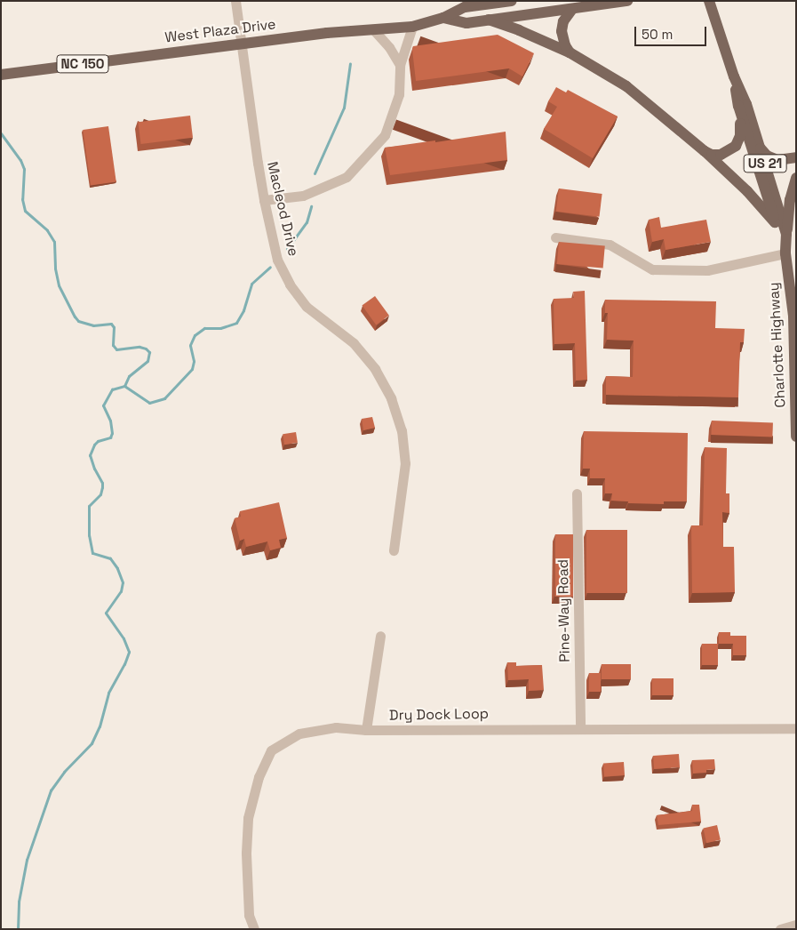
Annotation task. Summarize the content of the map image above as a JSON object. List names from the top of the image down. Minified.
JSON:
{"streets":{"main road":["West Plaza Drive","NC 150","US 21","Charlotte Highway"],"street":["Macleod Drive","Pine-Way Road","Dry Dock Loop"]},"crossings":[["West Plaza Drive","Macleod Drive"],["Pine-Way Road","Dry Dock Loop"]],"scale_bar":"50 m"}
